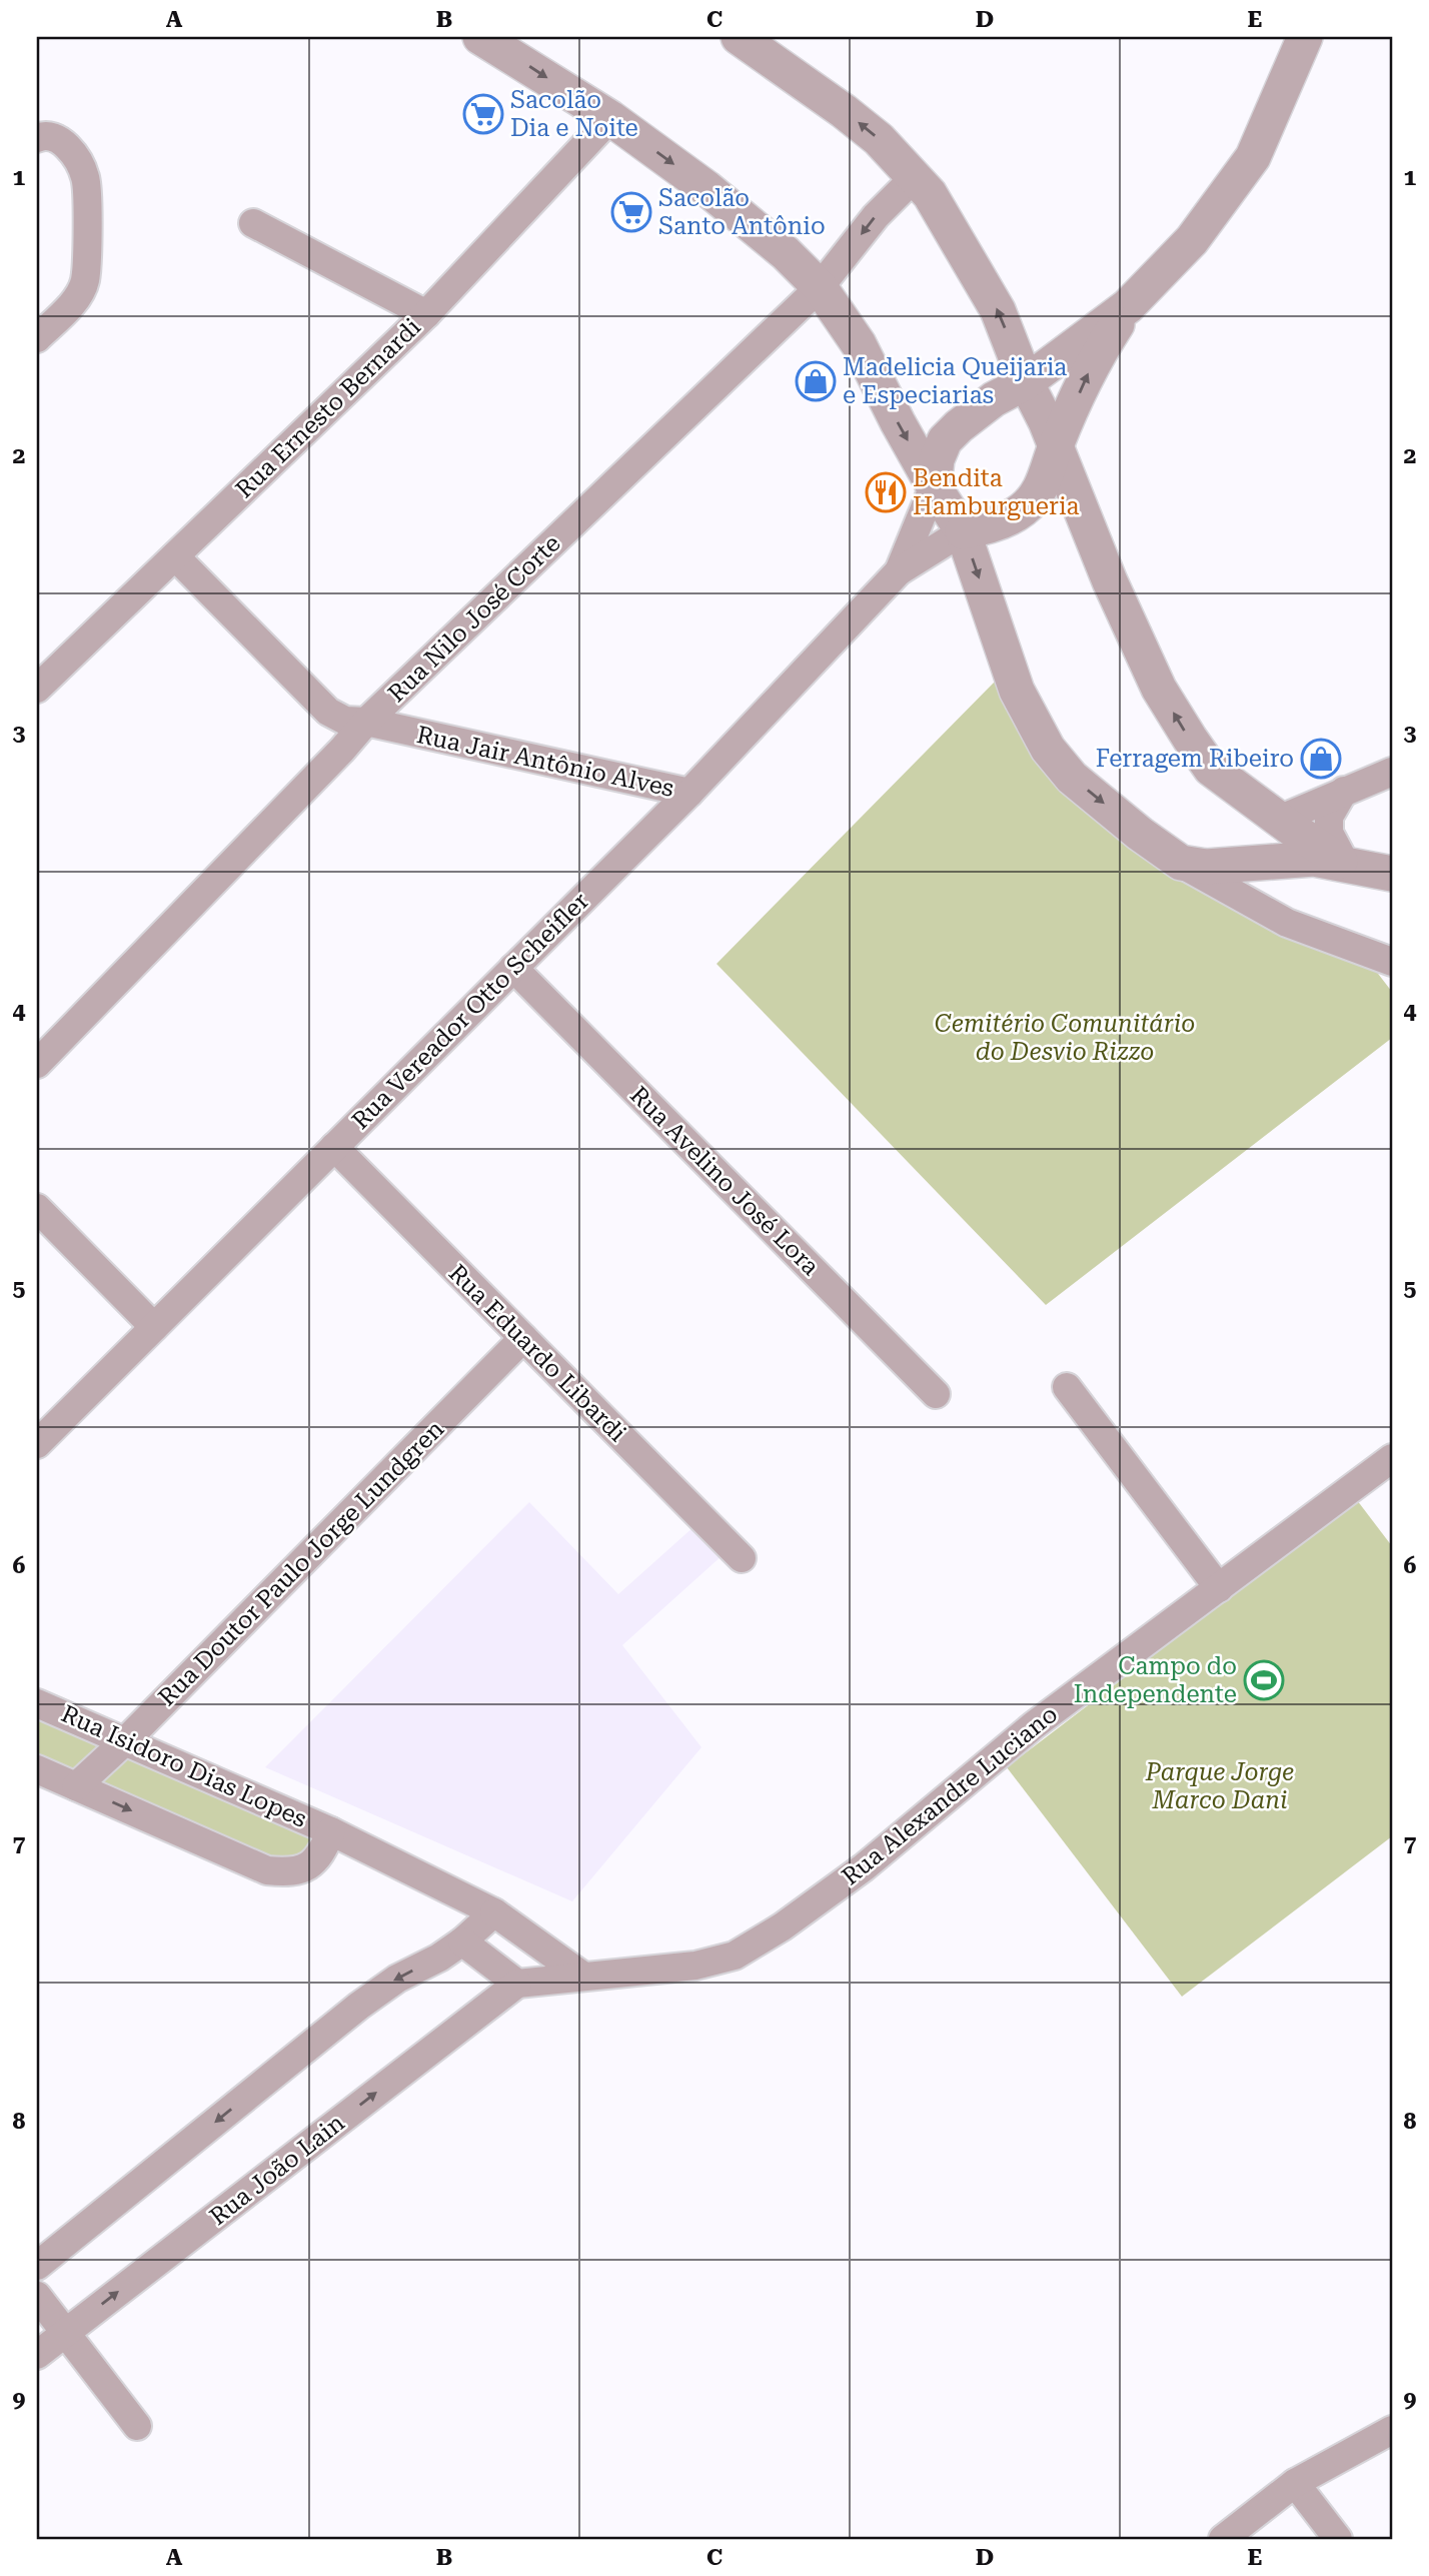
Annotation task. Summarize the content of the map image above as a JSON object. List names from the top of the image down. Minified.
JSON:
{"streets":{"street":["Rua Ernesto Bernardi","Rua Nilo José Corte","Rua Jair Antônio Alves","Rua Vereador Otto Scheifler","Rua Avelino José Lora","Rua Eduardo Libardi","Rua Doutor Paulo Jorge Lundgren","Rua Isidoro Dias Lopes","Rua Alexandre Luciano","Rua João Lain"]},"crossings":[["Rua Ernesto Bernardi","Rua Jair Antônio Alves"],["Rua Nilo José Corte","Rua Jair Antônio Alves"],["Rua Jair Antônio Alves","Rua Vereador Otto Scheifler"],["Rua Vereador Otto Scheifler","Rua Avelino José Lora"],["Rua Vereador Otto Scheifler","Rua Eduardo Libardi"],["Rua Eduardo Libardi","Rua Doutor Paulo Jorge Lundgren"],["Rua Doutor Paulo Jorge Lundgren","Rua Isidoro Dias Lopes"],["Rua Isidoro Dias Lopes","Rua Alexandre Luciano"],["Rua Alexandre Luciano","Rua João Lain"]],"parks":["Cemitério Comunitário do Desvio Rizzo","Parque Jorge Marco Dani"],"places":{"supermarket":["Sacolão Dia e Noite","Sacolão Santo Antônio"],"shop":["Madelicia Queijaria e Especiarias","Ferragem Ribeiro"],"restaurant":["Bendita Hamburgueria"],"sports":["Campo do Independente"]},"grid":{"columns":["A","B","C","D","E"],"rows":["1","2","3","4","5","6","7","8","9"]}}
